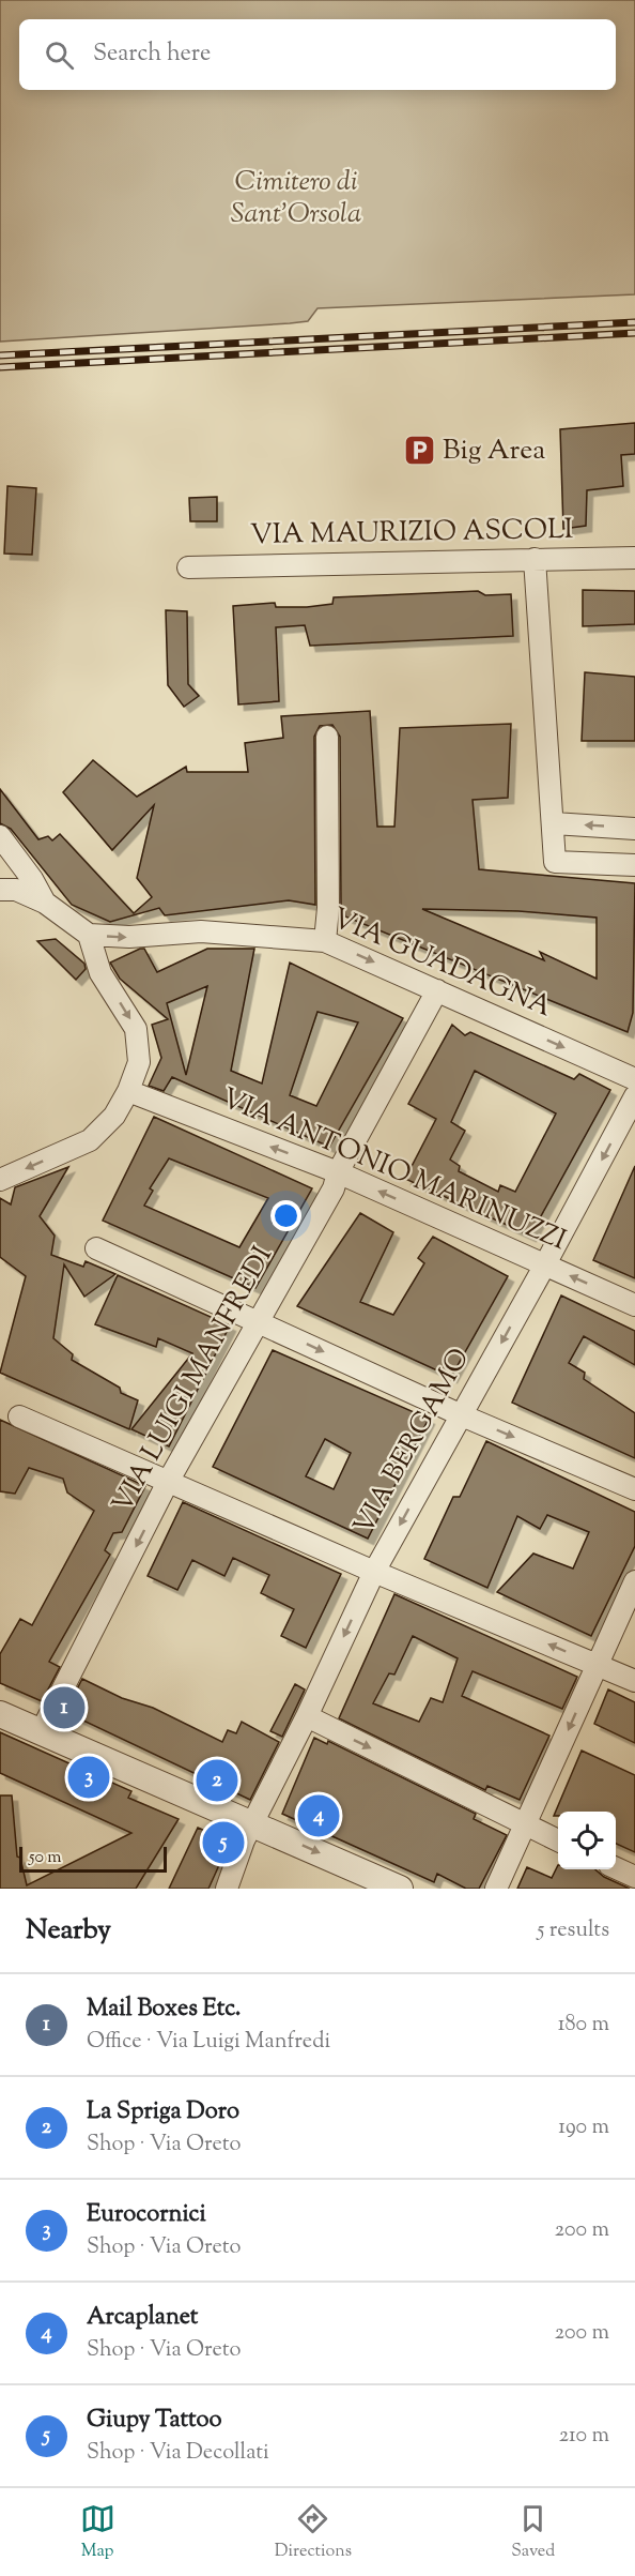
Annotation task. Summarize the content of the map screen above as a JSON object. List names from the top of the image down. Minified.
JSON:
{"streets":{"street":["VIA MAURIZIO ASCOLI","VIA GUADAGNA","VIA ANTONIO MARINUZZI","VIA LUIGI MANFREDI","VIA BERGAMO"]},"crossings":[["VIA GUADAGNA","VIA LUIGI MANFREDI"],["VIA ANTONIO MARINUZZI","VIA LUIGI MANFREDI"],["VIA ANTONIO MARINUZZI","VIA BERGAMO"]],"one_way":["VIA GUADAGNA","VIA BERGAMO"],"parks":["Cimitero di Sant'Orsola"],"places":{"parking":["Big Area"]},"scale_bar":"50 m","page":{"search":"Search here","pins":["1","3","2","4","5"],"scale":"50 m","heading":["Nearby","5 results"],"list":[{"mark":"1","name":"Mail Boxes Etc.","note":"Office · Via Luigi Manfredi","value":"180 m"},{"mark":"2","name":"La Spriga Doro","note":"Shop · Via Oreto","value":"190 m"},{"mark":"3","name":"Eurocornici","note":"Shop · Via Oreto","value":"200 m"},{"mark":"4","name":"Arcaplanet","note":"Shop · Via Oreto","value":"200 m"},{"mark":"5","name":"Giupy Tattoo","note":"Shop · Via Decollati","value":"210 m"}],"nav":["Map","Directions","Saved"]}}
